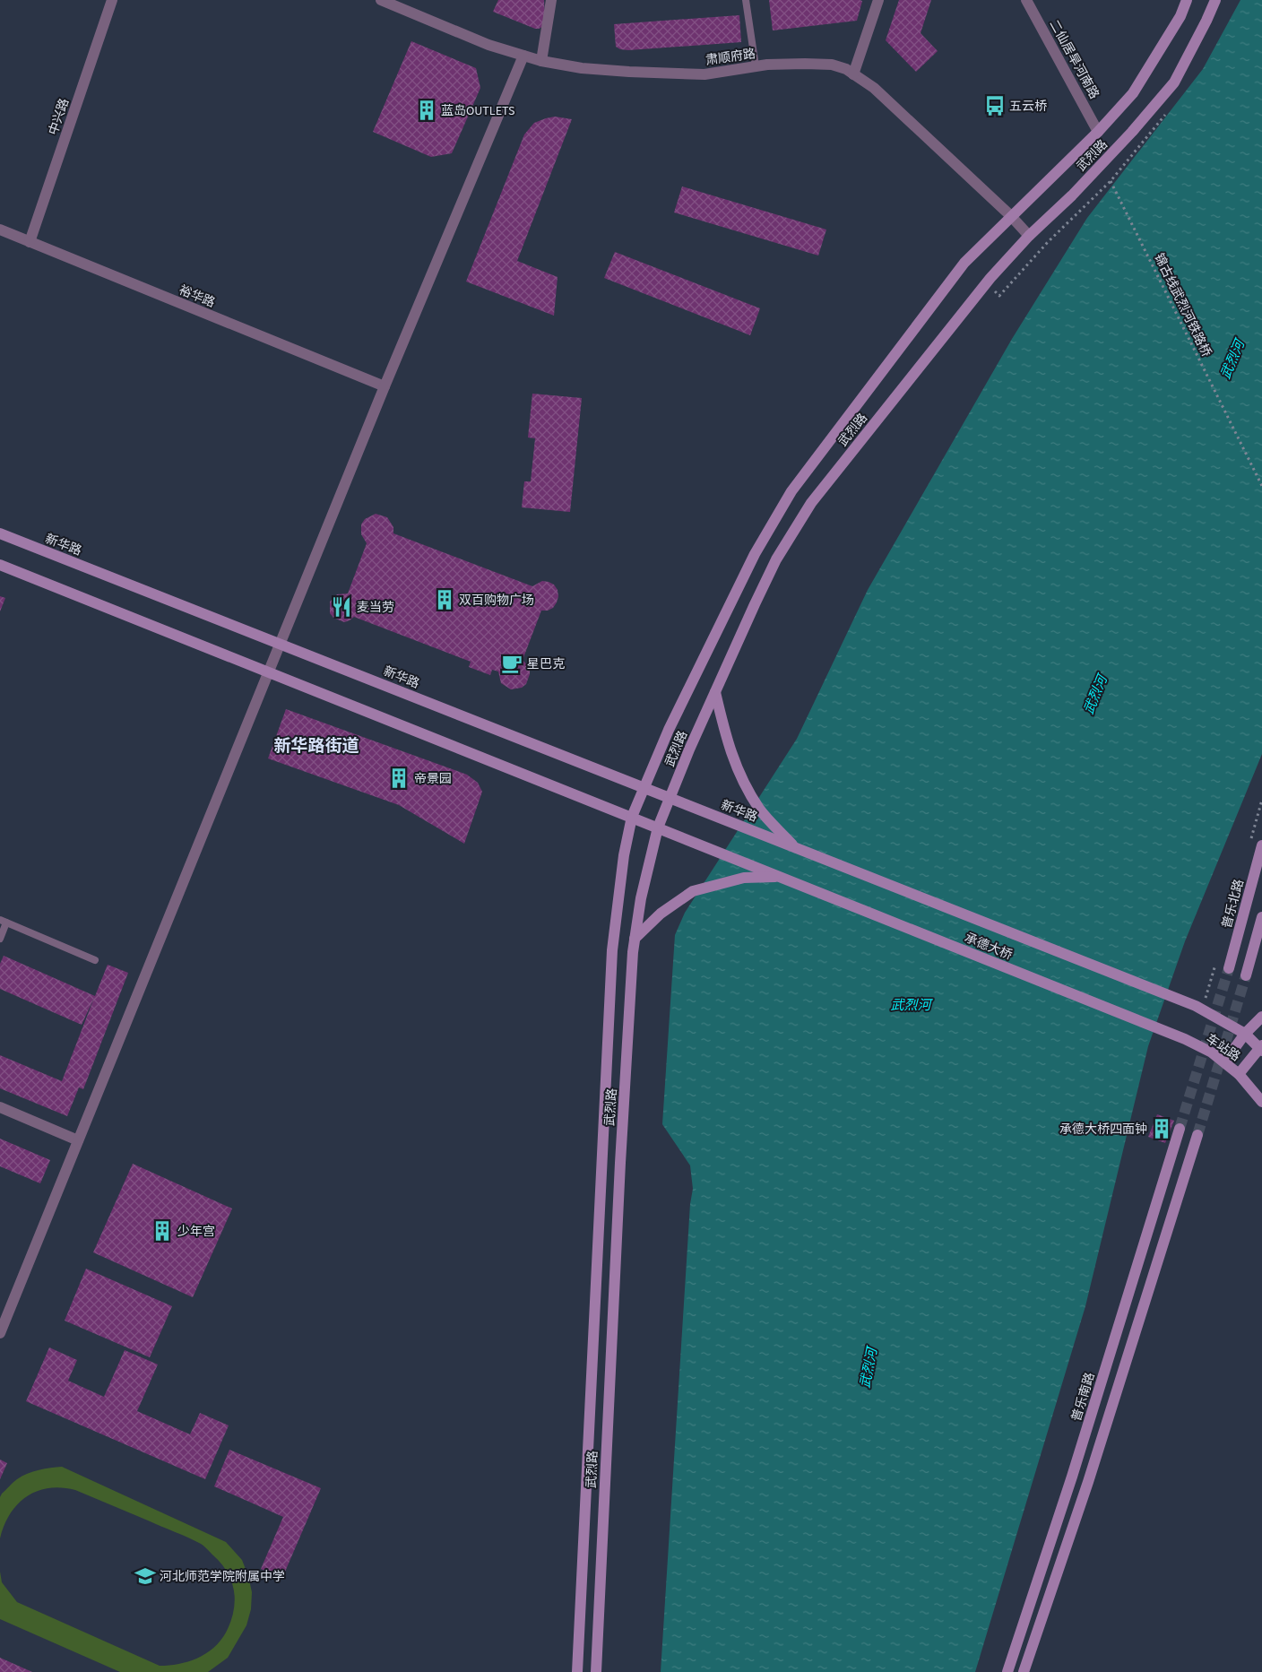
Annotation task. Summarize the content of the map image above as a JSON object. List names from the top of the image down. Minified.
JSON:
{"streets":{"main road":["武烈路","新华路","普乐北路","承德大桥","车站路","普乐南路"],"street":["肃顺府路","二仙居旱河南路","中兴路","裕华路"],"path":["锦古线武烈河铁路桥"]},"crossings":[["肃顺府路","武烈路"],["二仙居旱河南路","武烈路"],["中兴路","裕华路"],["武烈路","新华路"],["新华路","承德大桥"],["承德大桥","车站路"]],"districts":["新华路街道"],"water":["武烈河"],"places":{"bus stop":["五云桥"],"building":["蓝岛OUTLETS","双百购物广场","帝景园","承德大桥四面钟","少年宫"],"restaurant":["麦当劳"],"cafe":["星巴克"],"school or university":["河北师范学院附属中学"]}}
